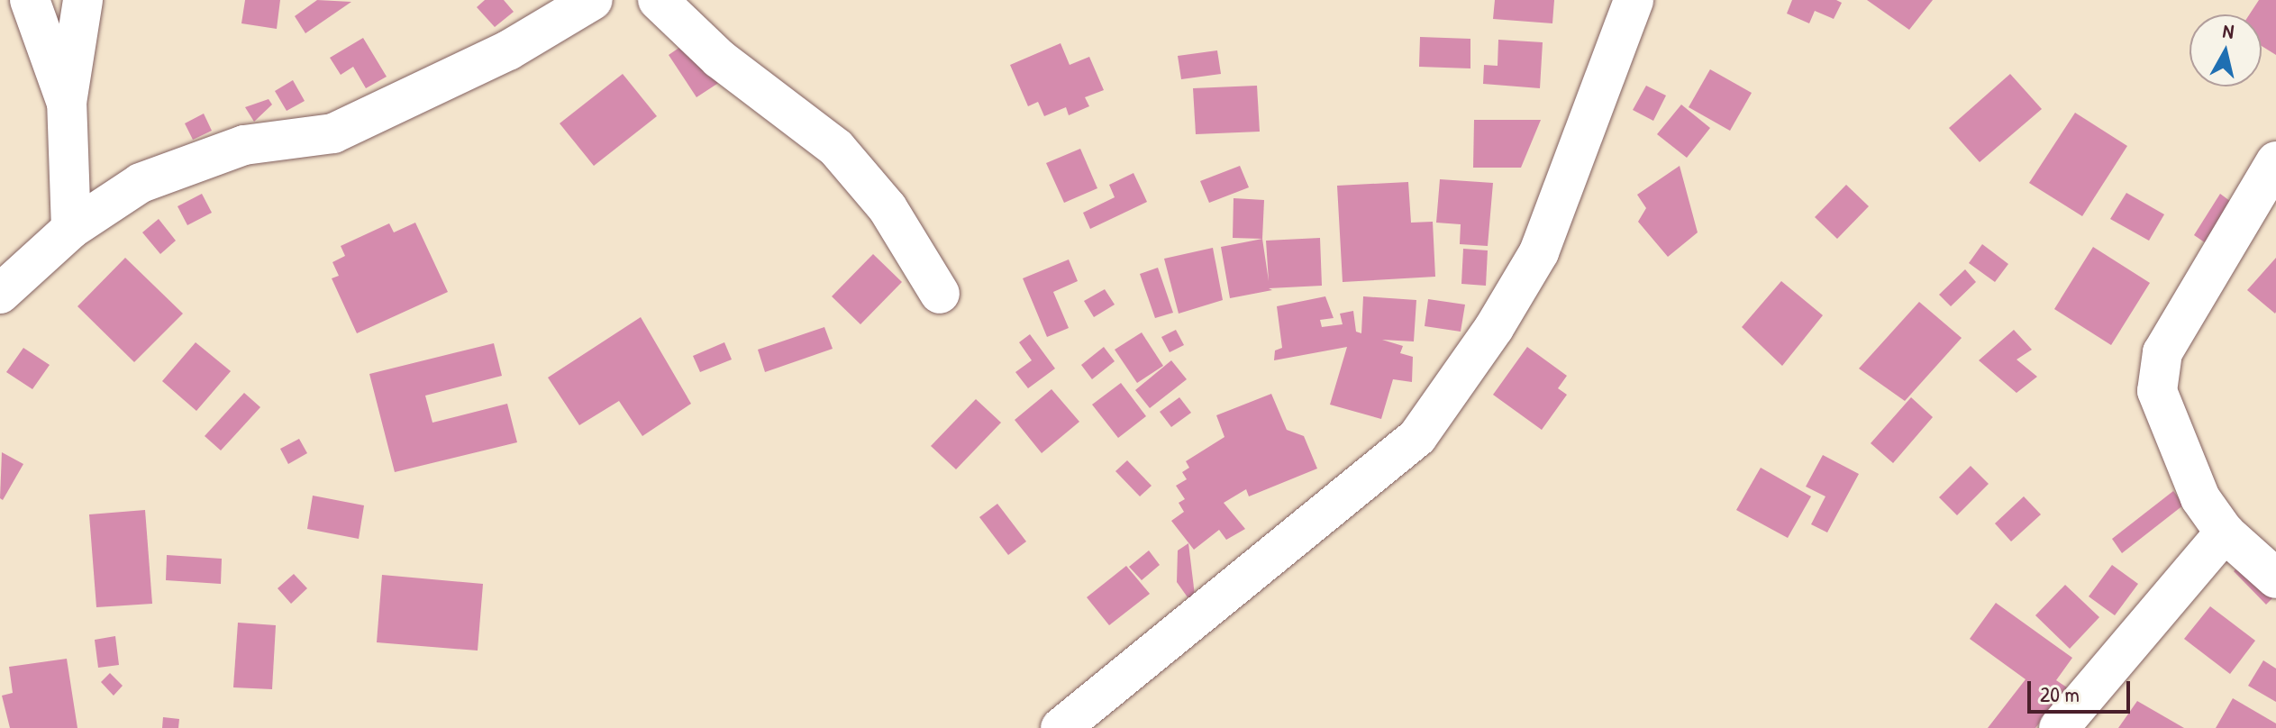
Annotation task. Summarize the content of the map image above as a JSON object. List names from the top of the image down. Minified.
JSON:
{"scale_bar":"20 m","north":"top"}
